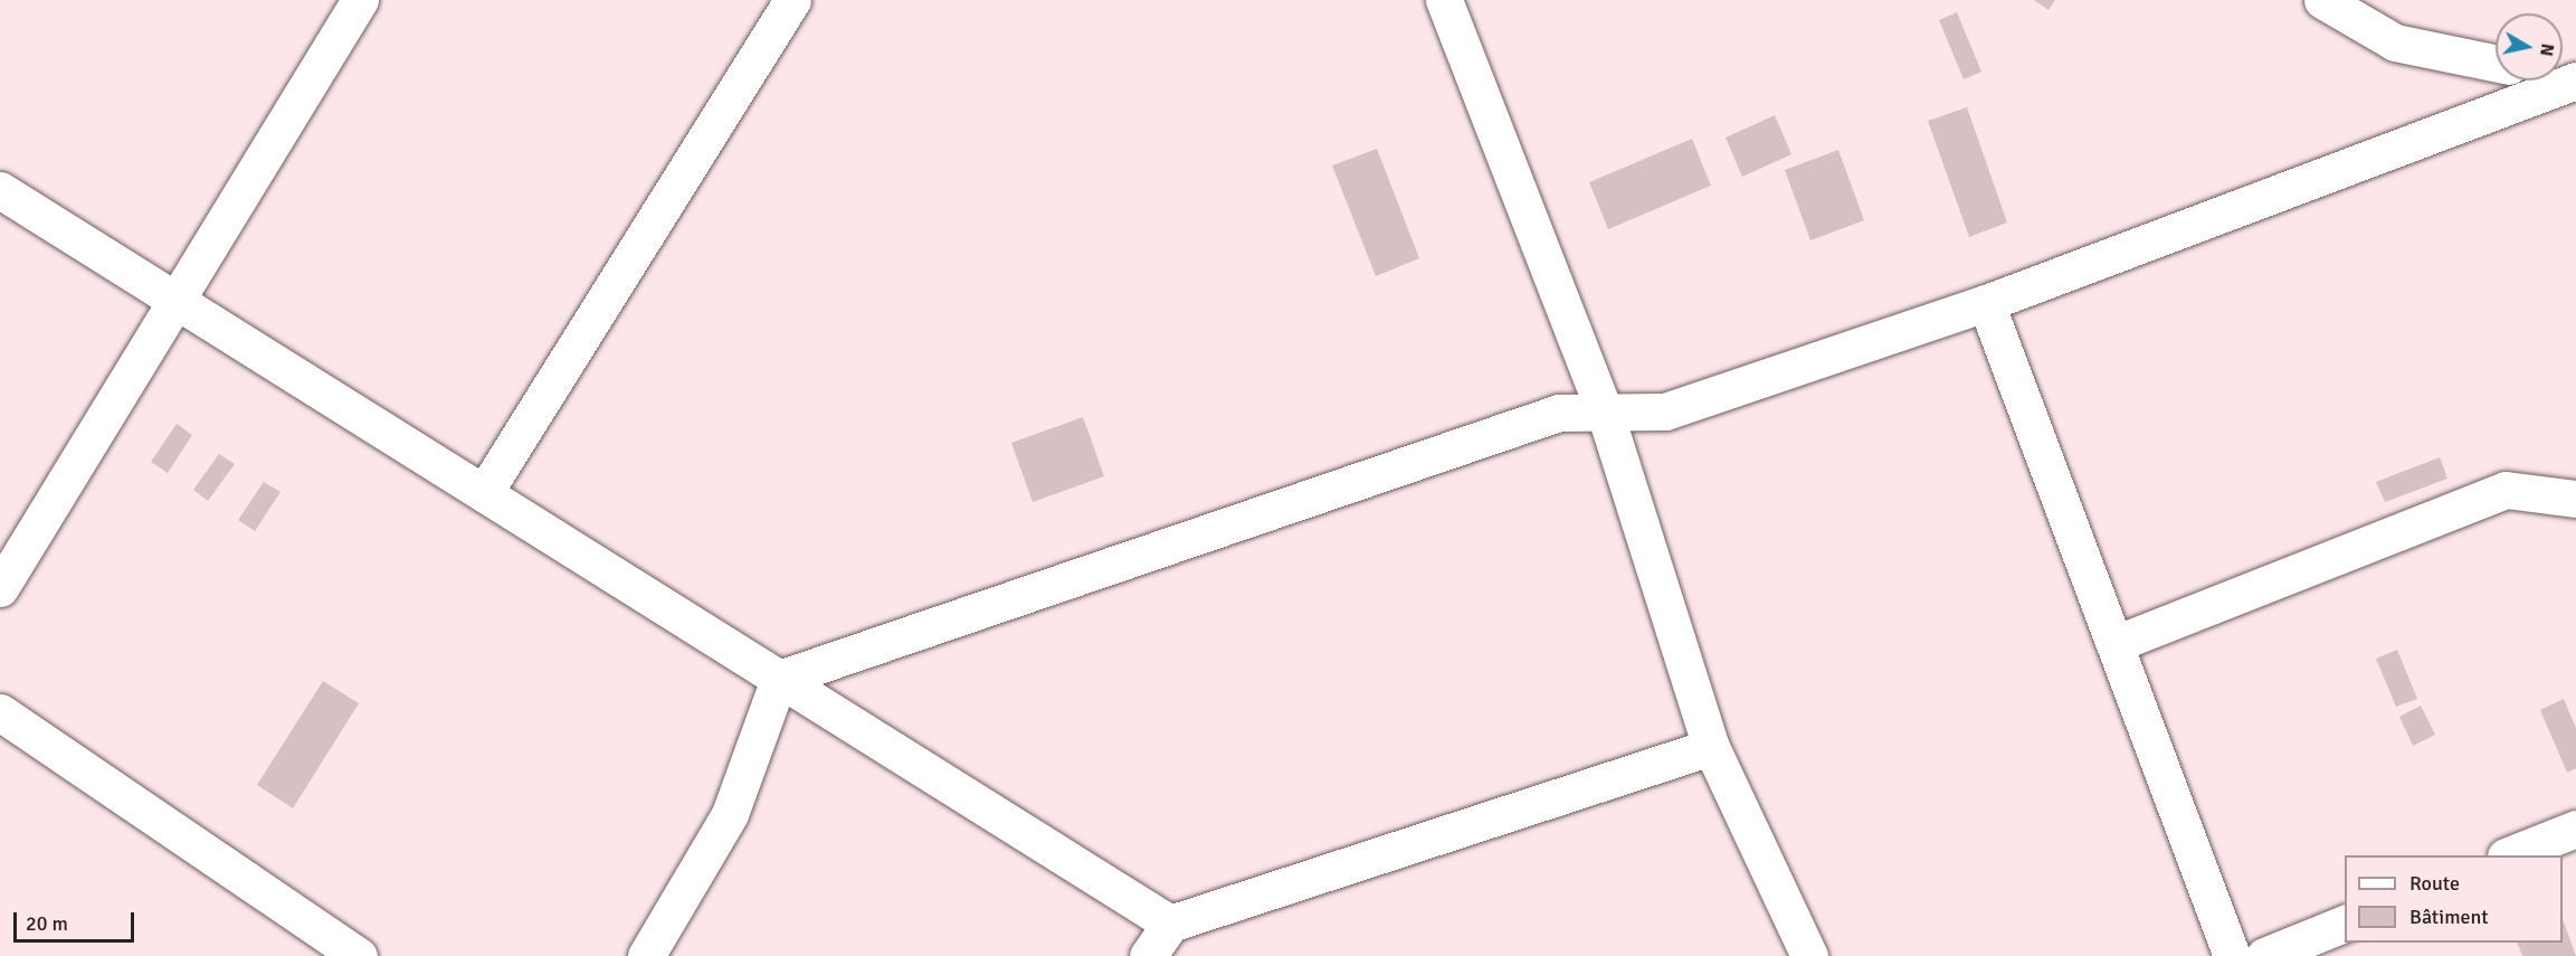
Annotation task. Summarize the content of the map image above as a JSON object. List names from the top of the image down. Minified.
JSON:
{"legend":["Route","Bâtiment"],"scale_bar":"20 m","north":"right"}
